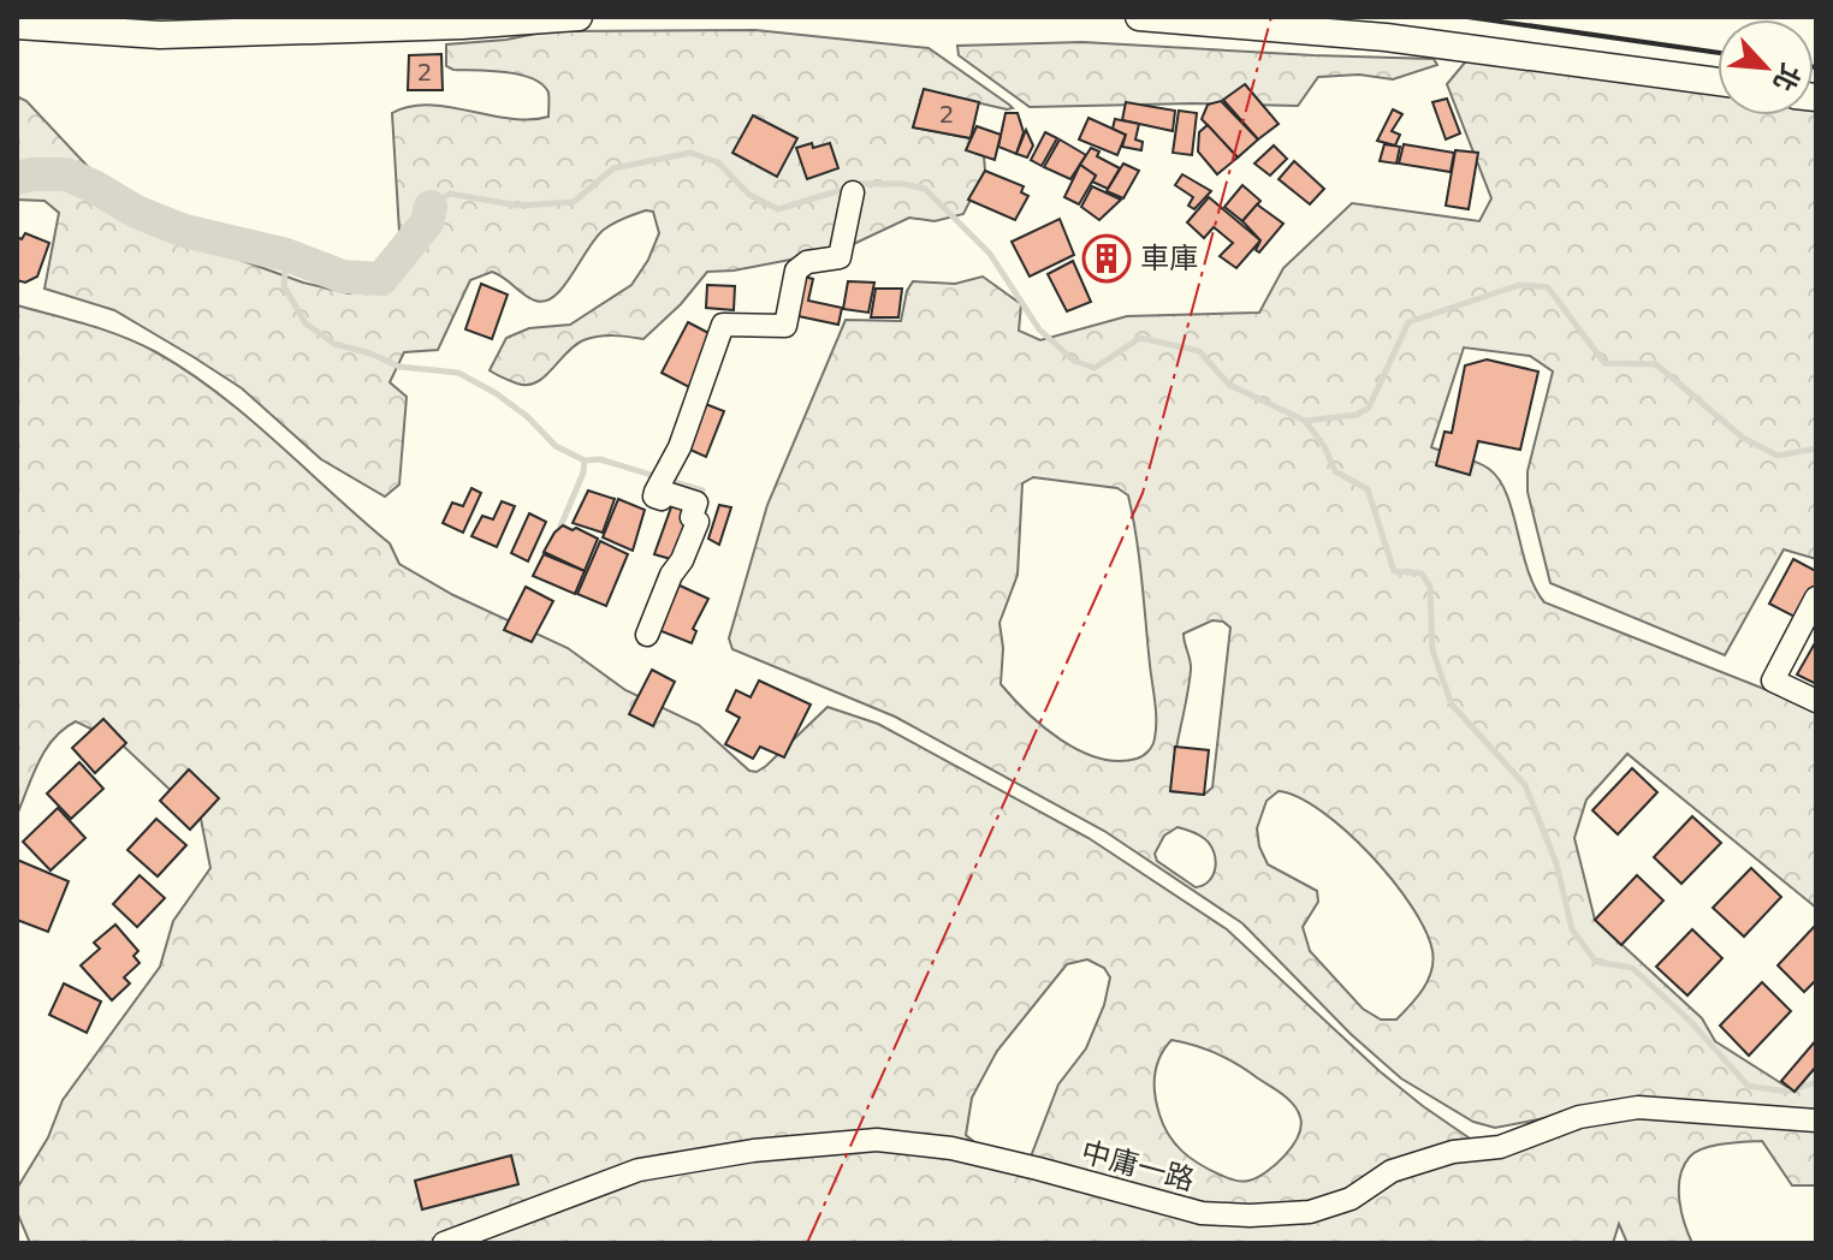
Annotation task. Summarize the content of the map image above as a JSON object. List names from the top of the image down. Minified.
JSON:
{"streets":{"street":["中庸一路"]},"places":{"building":["車庫"]},"house_numbers":["2","2"],"north":"bottom right"}
